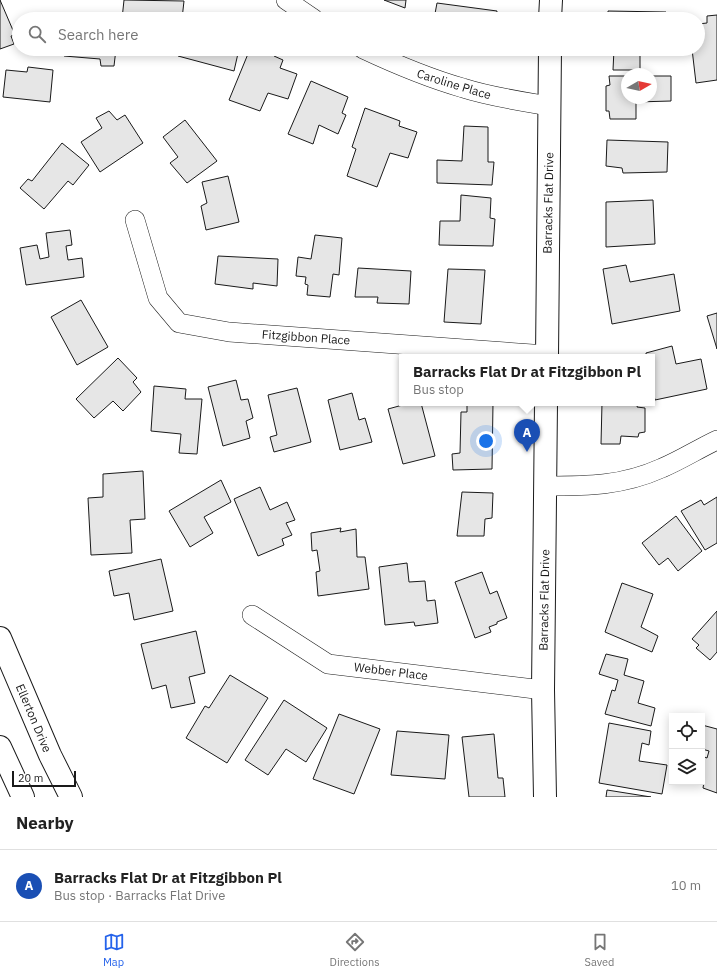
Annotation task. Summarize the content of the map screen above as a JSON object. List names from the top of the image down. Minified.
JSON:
{"streets":{"street":["Caroline Place","Barracks Flat Drive","Fitzgibbon Place","Webber Place","Ellerton Drive"]},"crossings":[["Caroline Place","Barracks Flat Drive"],["Barracks Flat Drive","Webber Place"]],"scale_bar":"20 m","north":"right","page":{"search":"Search here","popup":["Barracks Flat Dr at Fitzgibbon Pl","Bus stop"],"pins":"A","scale":"20 m","heading":"Nearby","list":[{"mark":"A","name":"Barracks Flat Dr at Fitzgibbon Pl","note":"Bus stop · Barracks Flat Drive","value":"10 m"}],"nav":["Map","Directions","Saved"]}}
